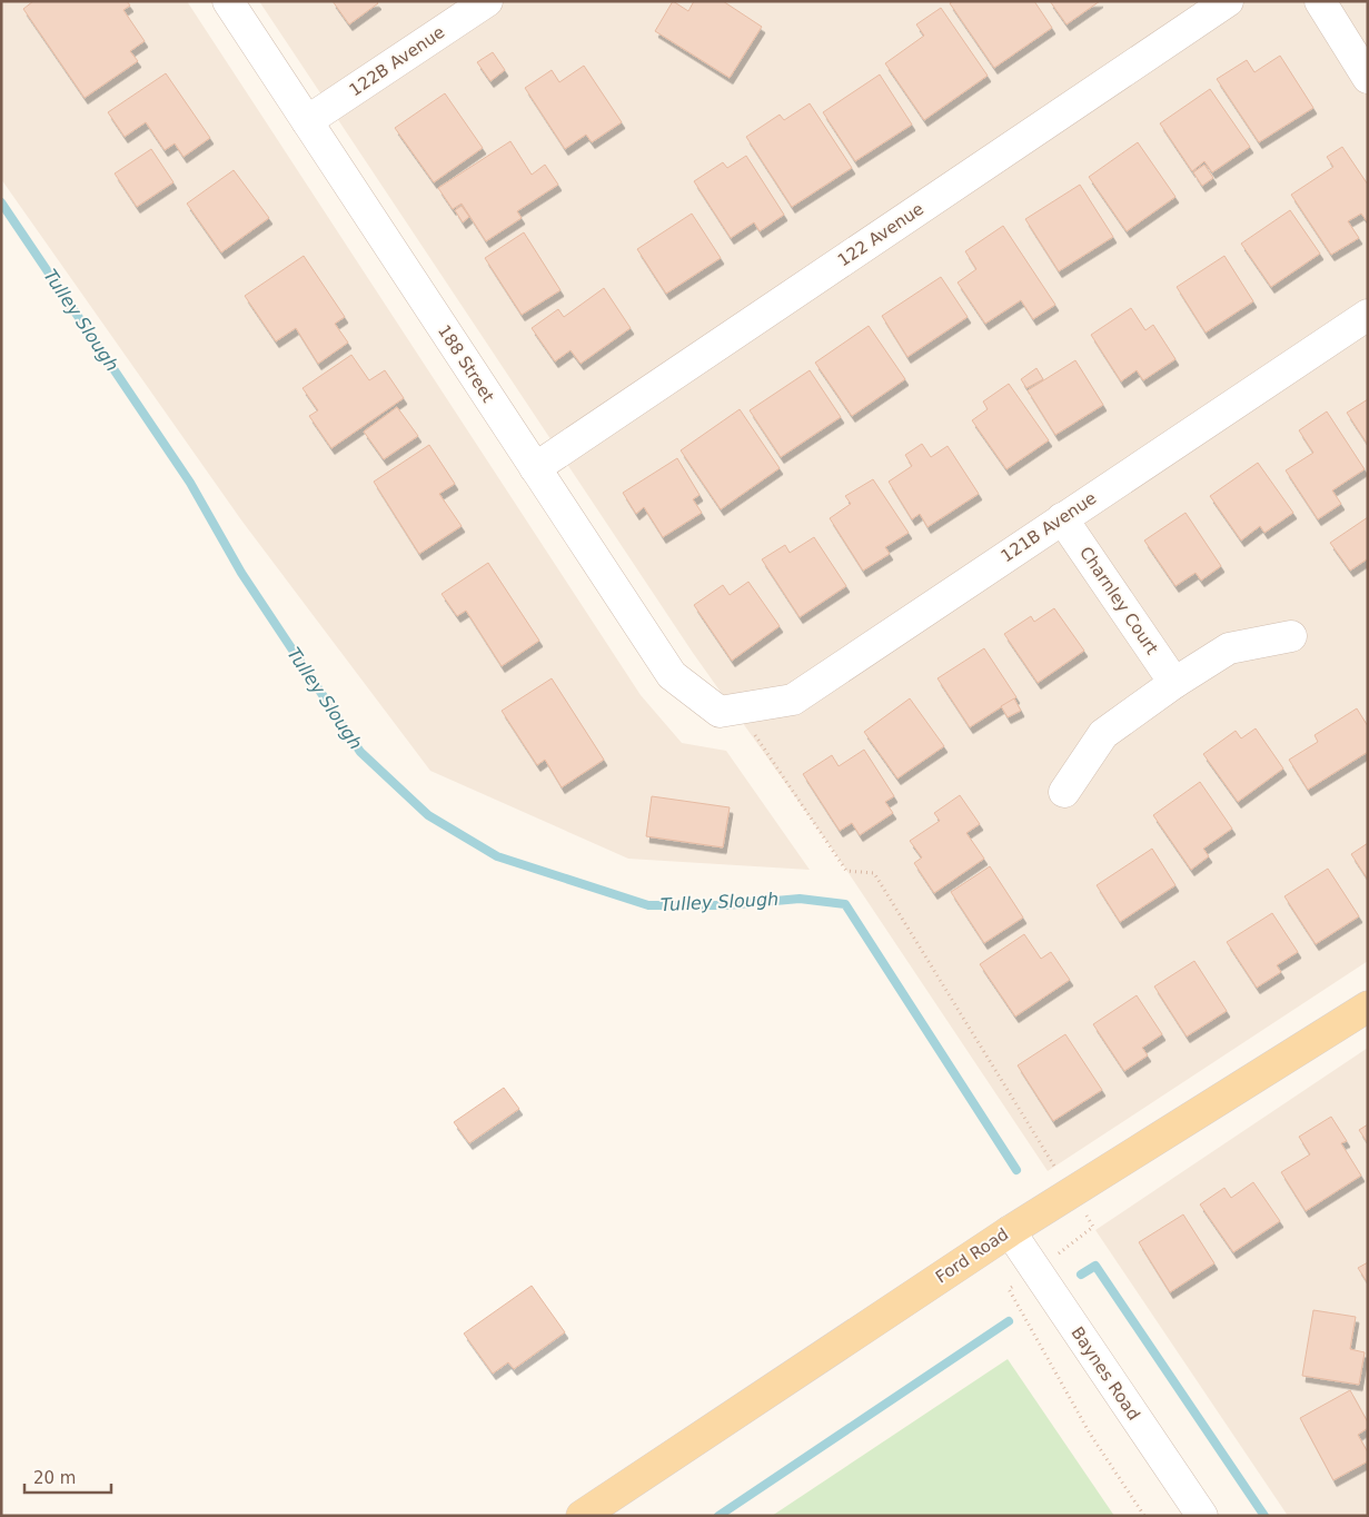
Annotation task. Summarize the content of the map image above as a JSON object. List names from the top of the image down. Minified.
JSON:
{"streets":{"main road":["Ford Road"],"street":["122B Avenue","122 Avenue","188 Street","121B Avenue","Charnley Court","Baynes Road"]},"crossings":[["122B Avenue","188 Street"],["122 Avenue","188 Street"],["188 Street","121B Avenue"],["121B Avenue","Charnley Court"],["Ford Road","Baynes Road"]],"water":["Tulley Slough"],"scale_bar":"20 m"}
